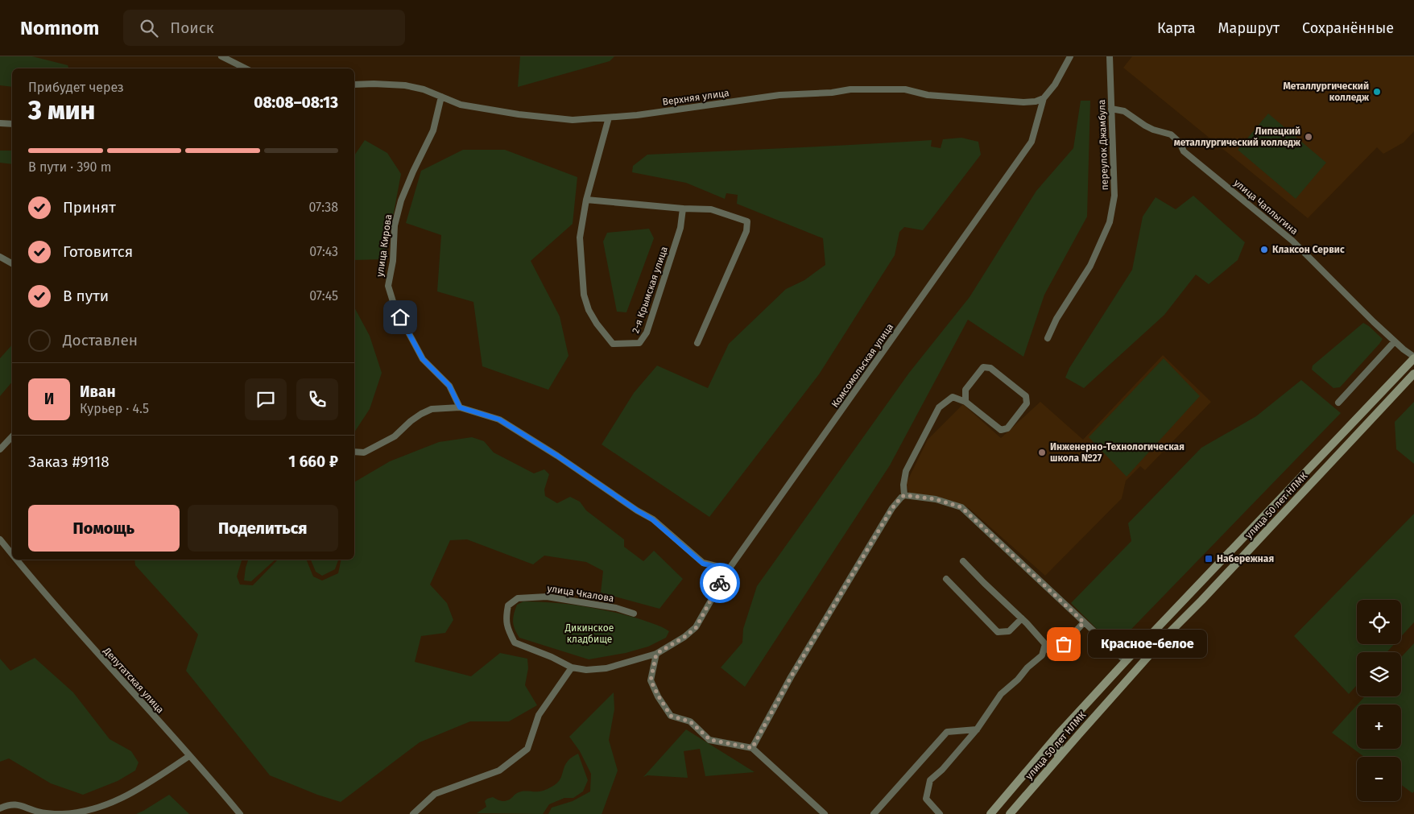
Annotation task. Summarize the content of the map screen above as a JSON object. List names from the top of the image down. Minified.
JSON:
{"streets":{"main road":["улица 50 лет НЛМК"],"street":["Верхняя улица","переулок Джамбула","улица Чаплыгина","улица Кирова","2-я Крымская улица","Комсомольская улица","улица Чкалова","Депутатская улица"]},"crossings":[["Верхняя улица","улица Кирова"],["Верхняя улица","2-я Крымская улица"],["Верхняя улица","Комсомольская улица"],["переулок Джамбула","улица Чаплыгина"],["улица Чаплыгина","улица 50 лет НЛМК"],["Комсомольская улица","улица Чкалова"]],"parks":["Дикинское кладбище"],"places":{"other":["Металлургический колледж","Липецкий металлургический колледж","Клаксон Сервис","Инженерно-Технологическая школа №27","Красное-белое"],"transit":["Набережная"]},"page":{"header":"Nomnom","search":"Поиск","nav":["Карта","Маршрут","Сохранённые"],"heading":["3 мин","Прибудет через","08:08–08:13"],"panel":["Иван","Курьер · 4.5","Заказ #9118","1 660 ₽"],"bar":"В пути · 390 m","list":[["Принят","07:38"],["Готовится","07:43"],["В пути","07:45"],"Доставлен"],"round":"И","buttons":["Помощь","Поделиться"],"map_buttons":["+","−"],"bubble":"Красное-белое"}}
